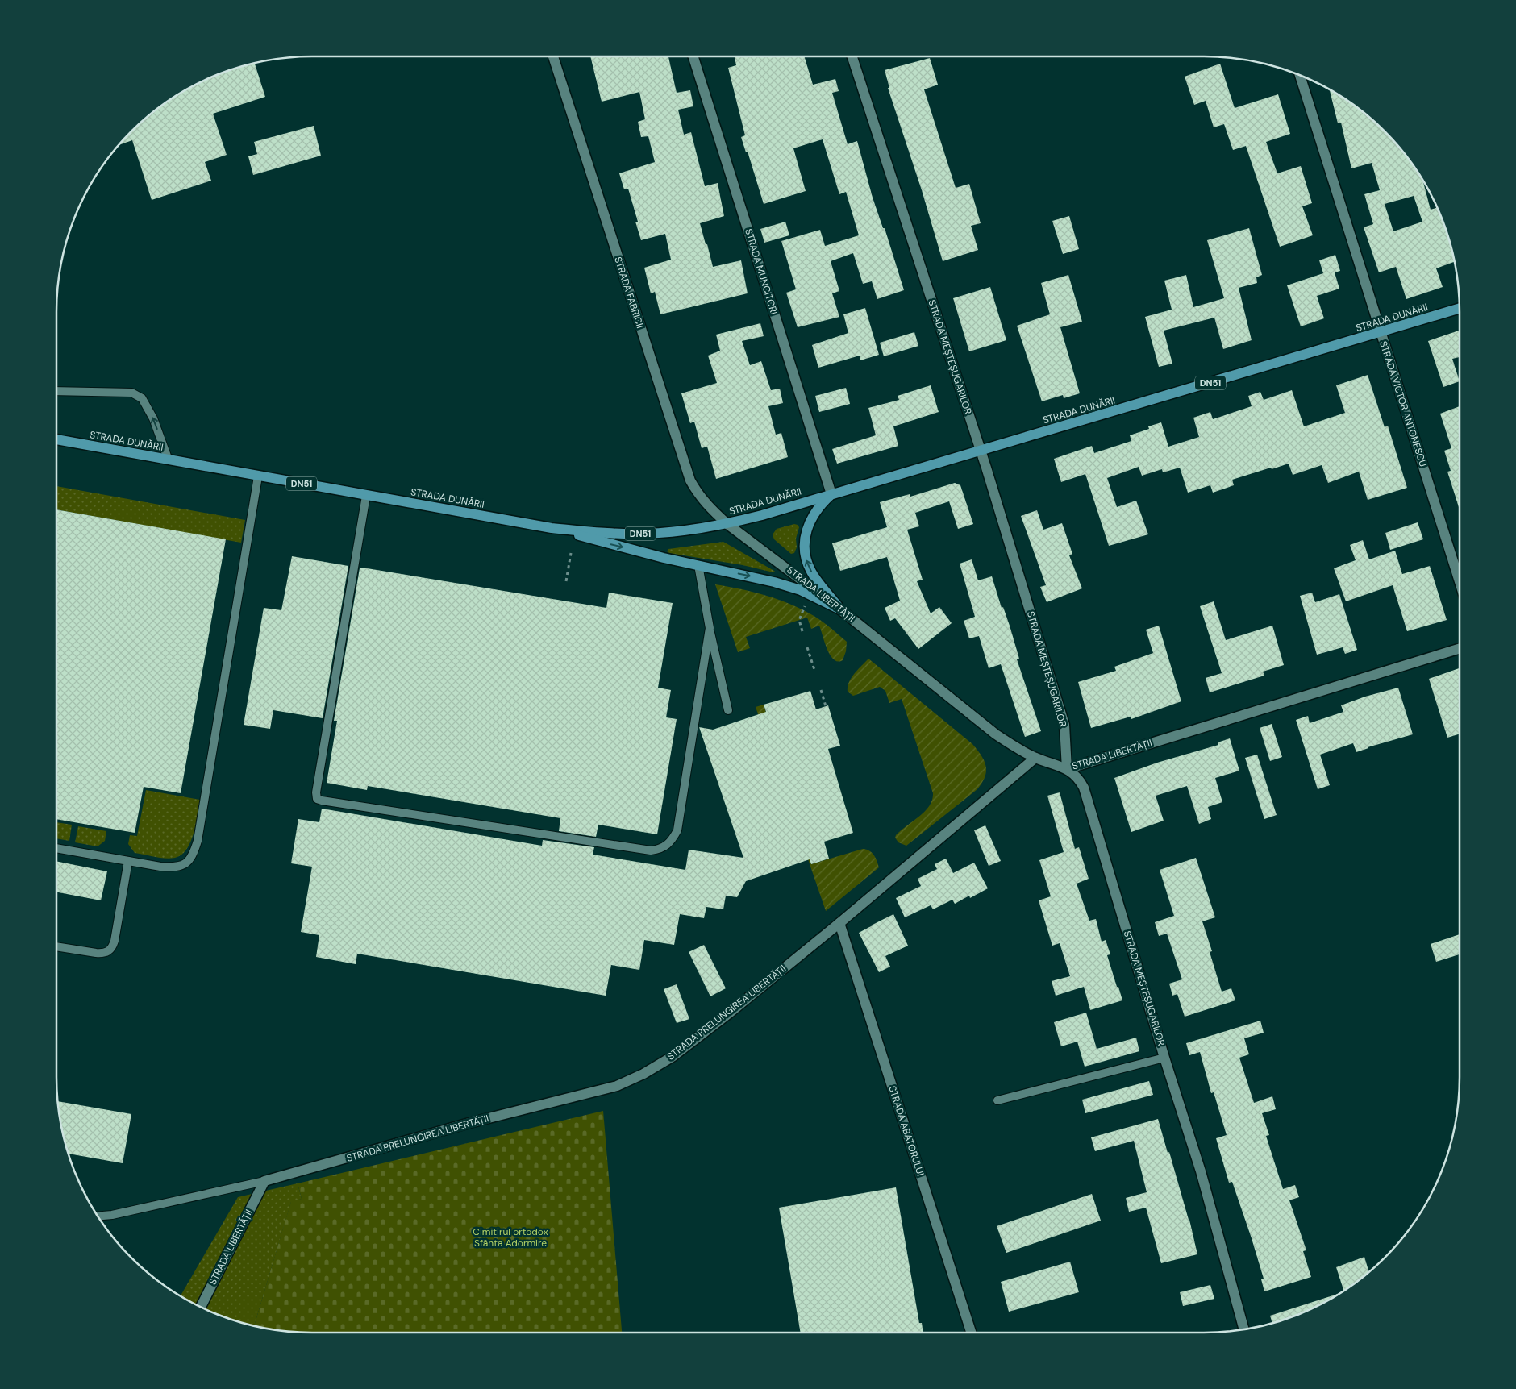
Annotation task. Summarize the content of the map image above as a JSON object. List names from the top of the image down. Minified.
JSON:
{"streets":{"main road":["STRADA DUNĂRII","DN51"],"street":["STRADA MUNCITORI","STRADA FABRICII","STRADA MEȘTEȘUGARILOR","STRADA VICTOR ANTONESCU","STRADA LIBERTĂȚII","STRADA PRELUNGIREA LIBERTĂȚII","STRADA ABATORULUI"]},"crossings":[["STRADA MUNCITORI","STRADA DUNĂRII"],["STRADA FABRICII","STRADA DUNĂRII"],["STRADA FABRICII","STRADA LIBERTĂȚII"],["STRADA DUNĂRII","STRADA MEȘTEȘUGARILOR"],["STRADA DUNĂRII","STRADA VICTOR ANTONESCU"],["STRADA DUNĂRII","STRADA LIBERTĂȚII"],["STRADA MEȘTEȘUGARILOR","STRADA LIBERTĂȚII"],["STRADA LIBERTĂȚII","STRADA PRELUNGIREA LIBERTĂȚII"],["STRADA PRELUNGIREA LIBERTĂȚII","STRADA ABATORULUI"]],"parks":["Cimitirul ortodox Sfânta Adormire"]}
